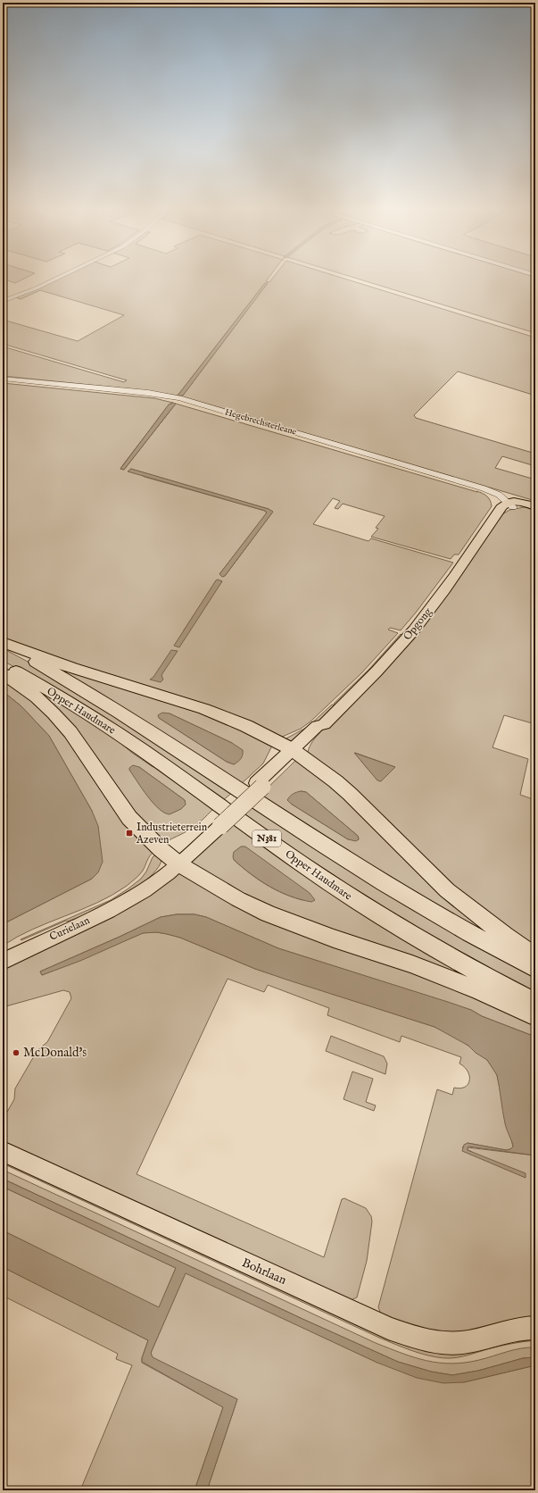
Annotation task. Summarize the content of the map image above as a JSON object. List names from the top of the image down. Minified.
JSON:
{"streets":{"highway":["Opper Haudmare","N381"],"main road":["Opgong","Curielaan","Bohrlaan"],"street":["Hegebrechsterleane"]},"crossings":[["Hegebrechsterleane","Opgong"],["Opgong","Curielaan"],["Opper Haudmare","N381"],["N381","Curielaan"]],"places":{"transit":["Industrieterrein Azeven"],"other":["McDonald's"]}}
